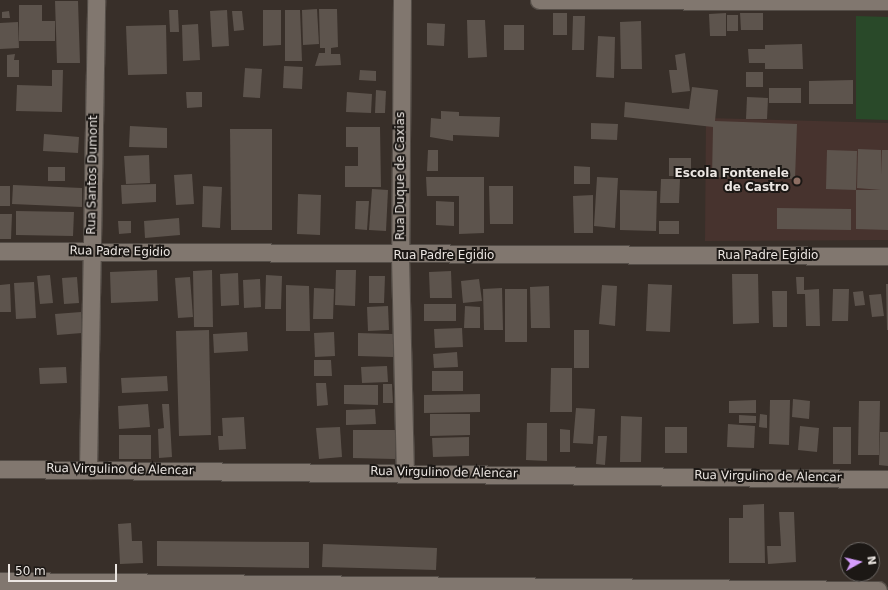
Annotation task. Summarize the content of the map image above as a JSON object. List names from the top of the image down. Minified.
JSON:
{"streets":{"street":["Rua Santos Dumont","Rua Duque de Caxias","Rua Padre Egidio","Rua Virgulino de Alencar"]},"crossings":[["Rua Santos Dumont","Rua Padre Egidio"],["Rua Santos Dumont","Rua Virgulino de Alencar"],["Rua Duque de Caxias","Rua Padre Egidio"],["Rua Duque de Caxias","Rua Virgulino de Alencar"]],"places":["Escola Fontenele de Castro"],"scale_bar":"50 m","north":"right"}
